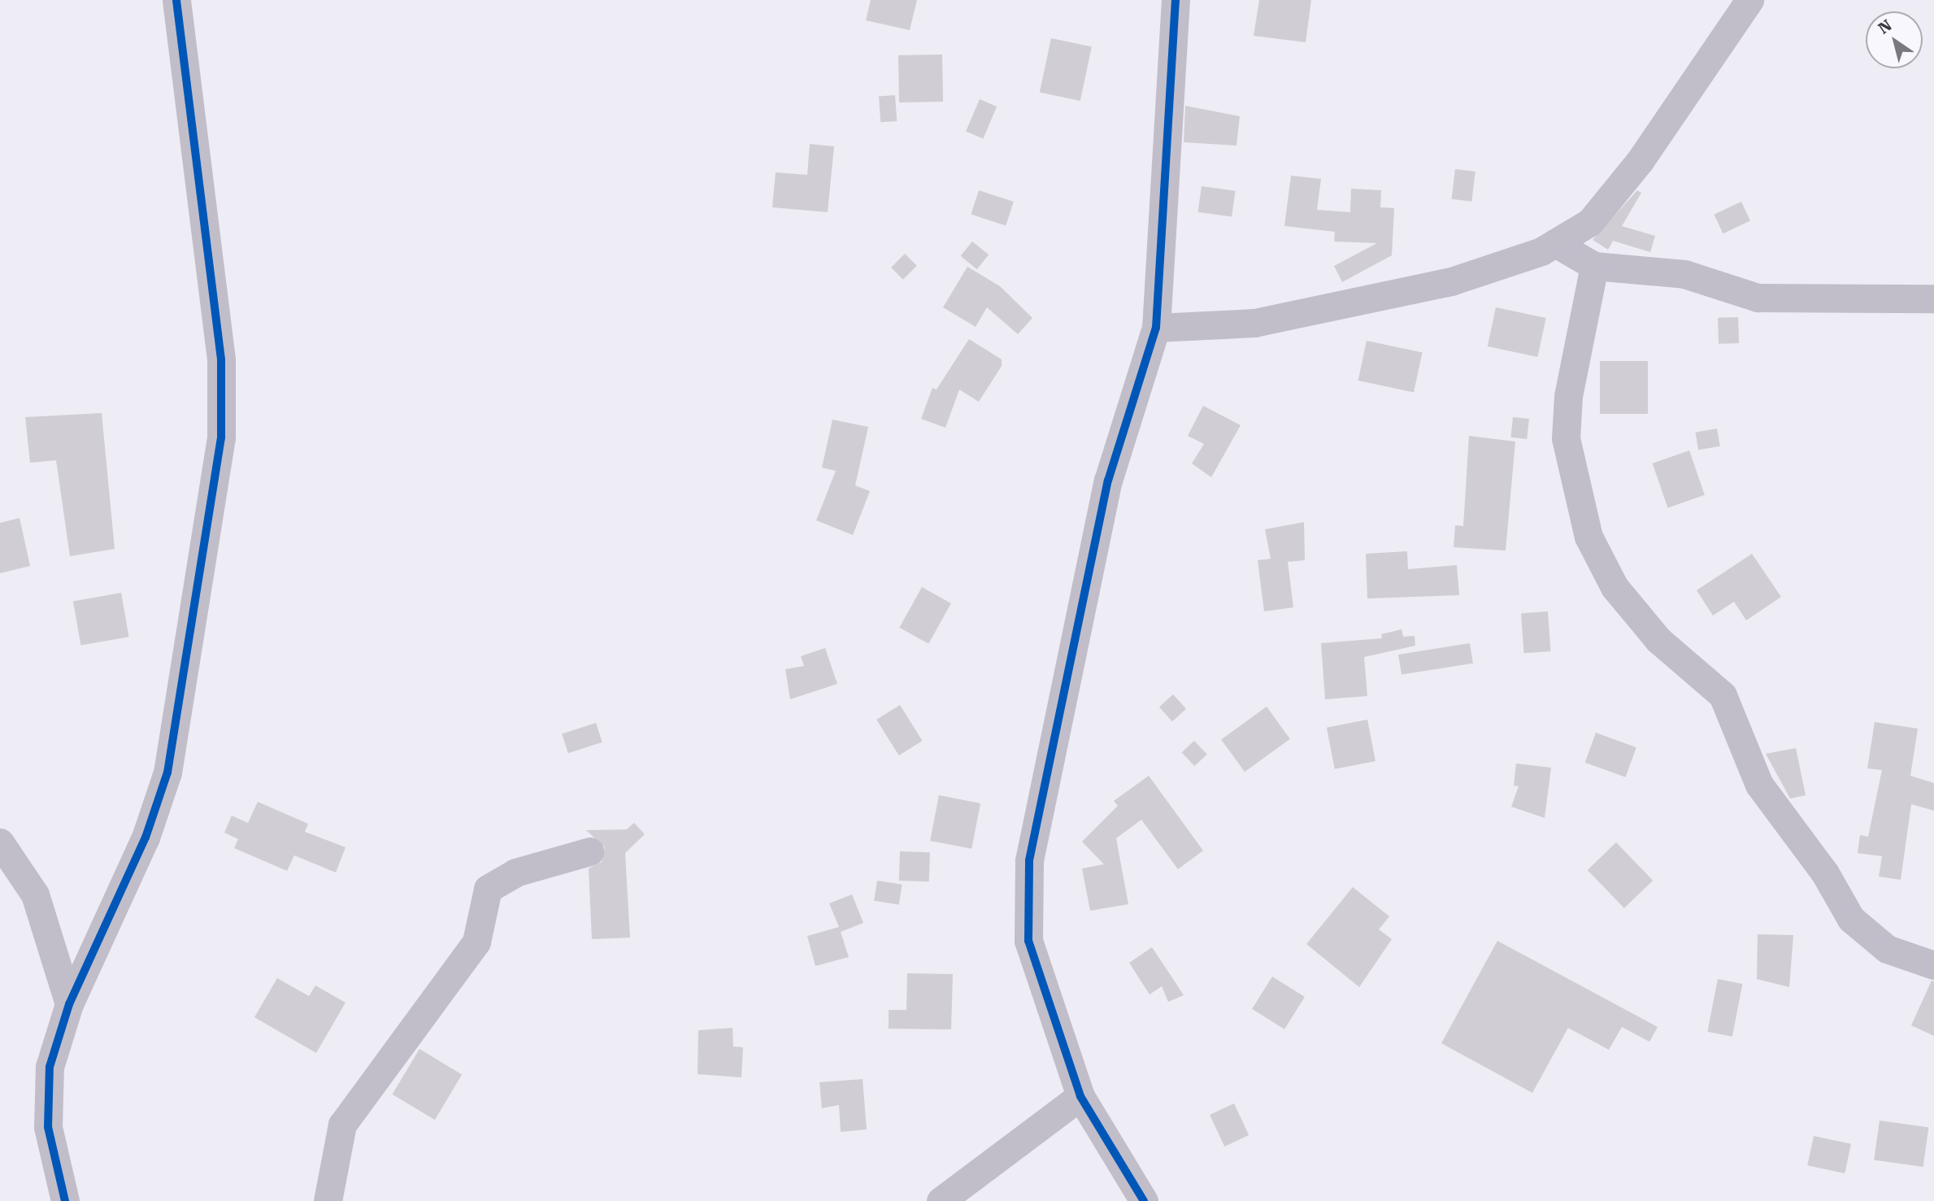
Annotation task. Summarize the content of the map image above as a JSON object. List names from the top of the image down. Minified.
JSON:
{"north":"top left"}
